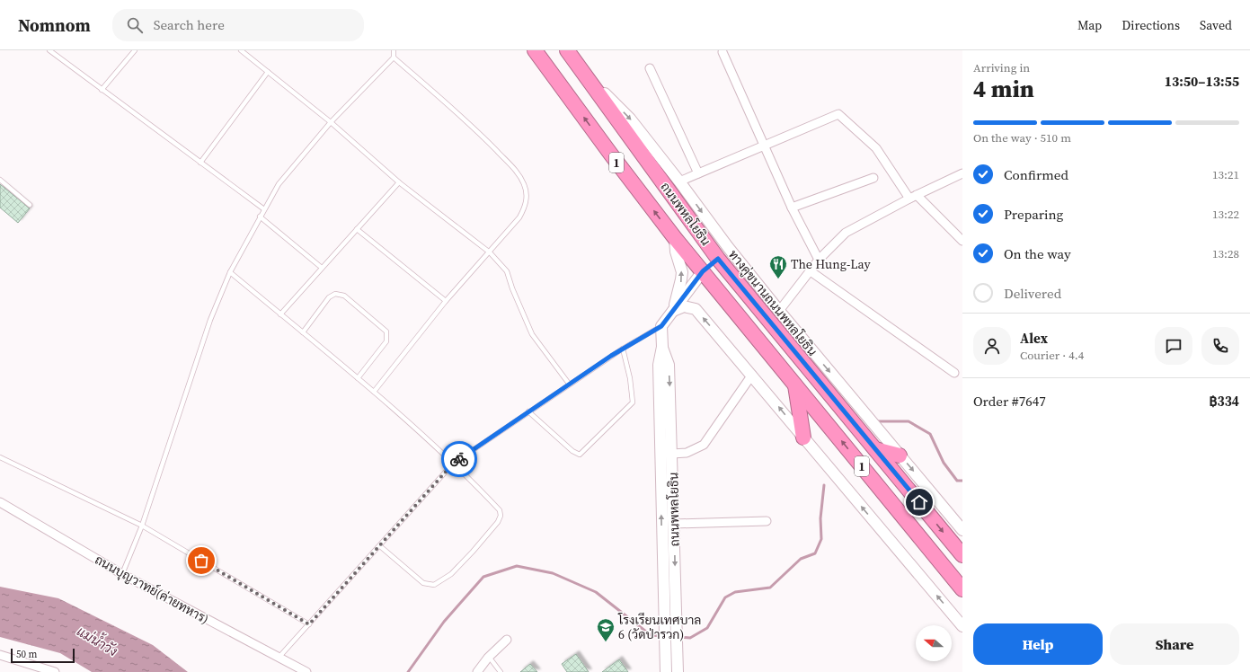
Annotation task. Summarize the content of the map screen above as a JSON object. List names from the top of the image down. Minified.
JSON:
{"streets":{"highway":["1","ถนนพหลโยธิน"],"main road":["ทางคู่ขนานถนนพหลโยธิน"],"street":["ถนนบุญวาทย์(ค่ายทหาร)"]},"crossings":[["ถนนพหลโยธิน","ทางคู่ขนานถนนพหลโยธิน"]],"water":["แม่น้ำวัง"],"places":{"restaurant":["The Hung-Lay"],"school or university":["โรงเรียนเทศบาล 6 (วัดป่ารวก)"]},"scale_bar":"50 m","north":"left","page":{"header":"Nomnom","search":"Search here","nav":["Map","Directions","Saved"],"heading":["4 min","Arriving in","13:50–13:55"],"panel":["Alex","Courier · 4.4","Order #7647","฿334"],"bar":"On the way · 510 m","list":[["Confirmed","13:21"],["Preparing","13:22"],["On the way","13:28"],"Delivered"],"buttons":["Help","Share"],"scale":"50 m"}}
